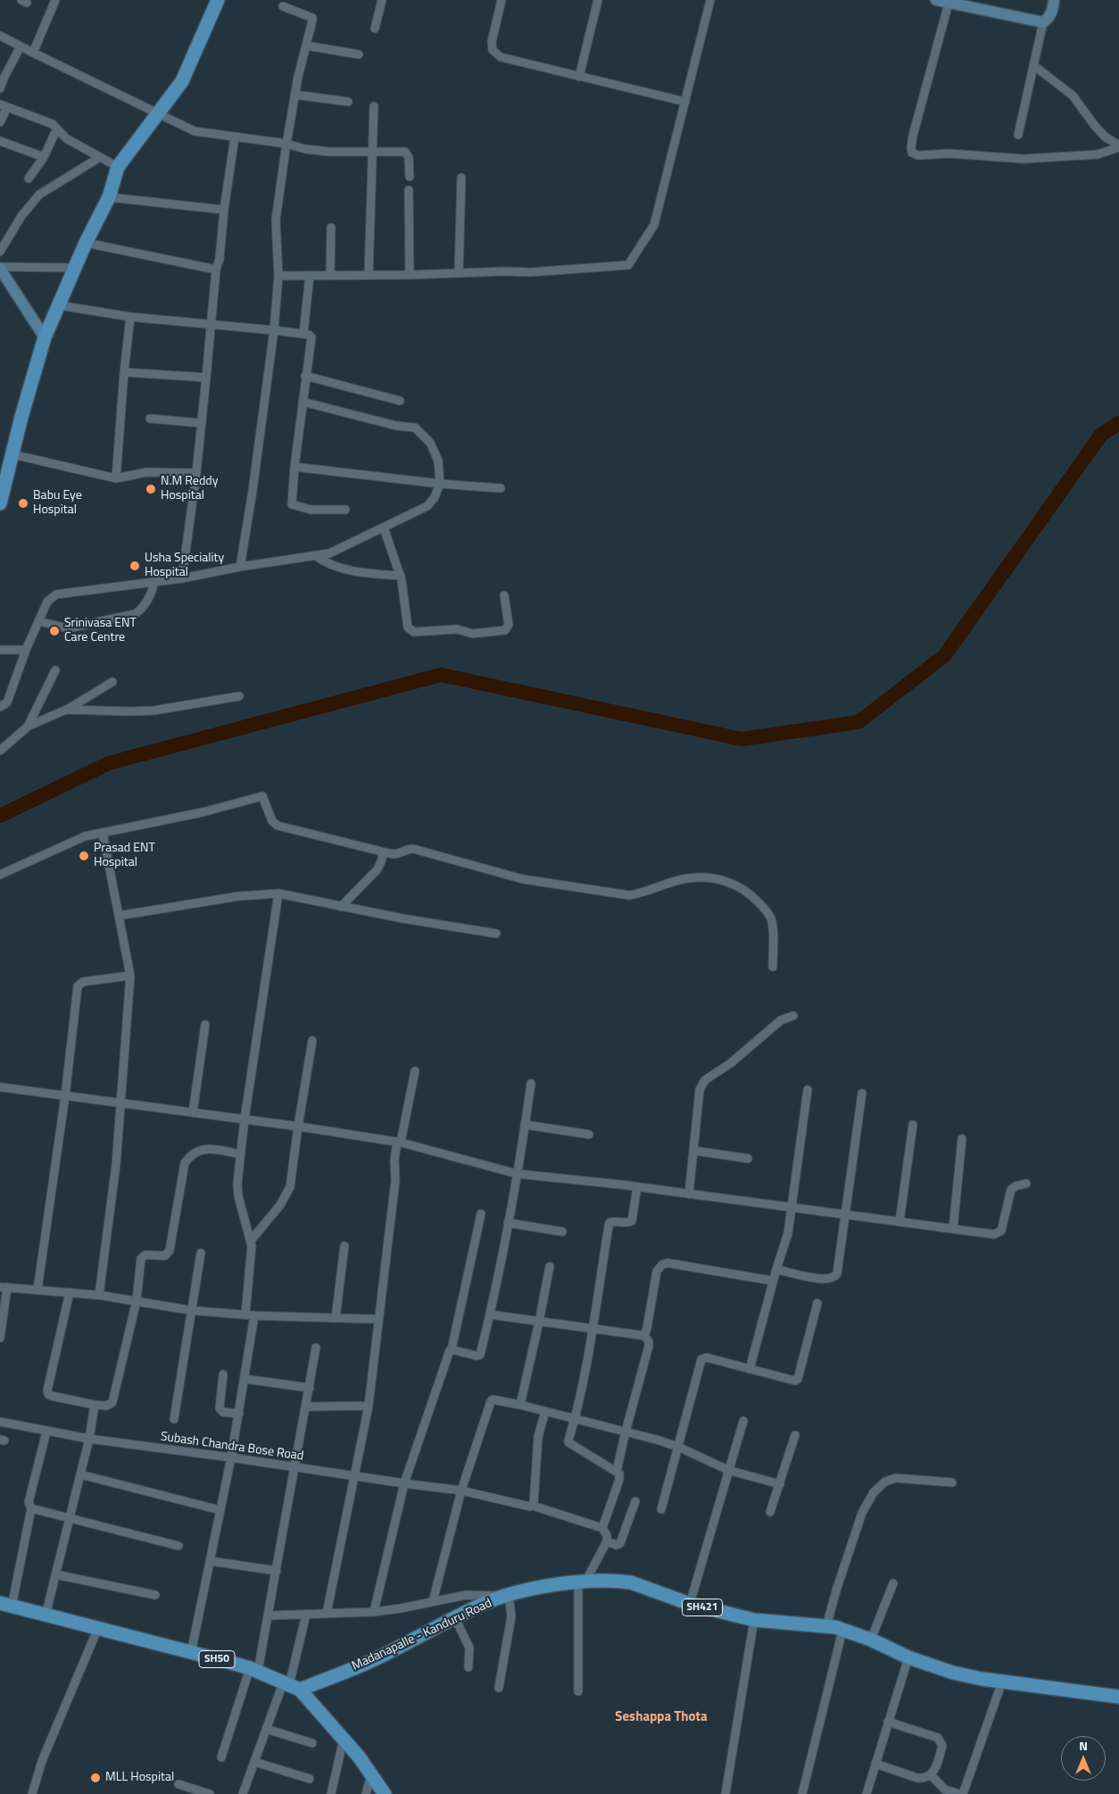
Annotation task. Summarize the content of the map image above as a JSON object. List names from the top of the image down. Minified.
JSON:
{"streets":{"main road":["SH421","Madanapalle - Kanduru Road","SH50"],"street":["Subash Chandra Bose Road"]},"crossings":[["Madanapalle - Kanduru Road","SH50"]],"districts":["Seshappa Thota"],"places":["N.M Reddy Hospital","Babu Eye Hospital","Usha Speciality Hospital","Srinivasa ENT Care Centre","Prasad ENT Hospital","MLL Hospital"],"north":"top"}
